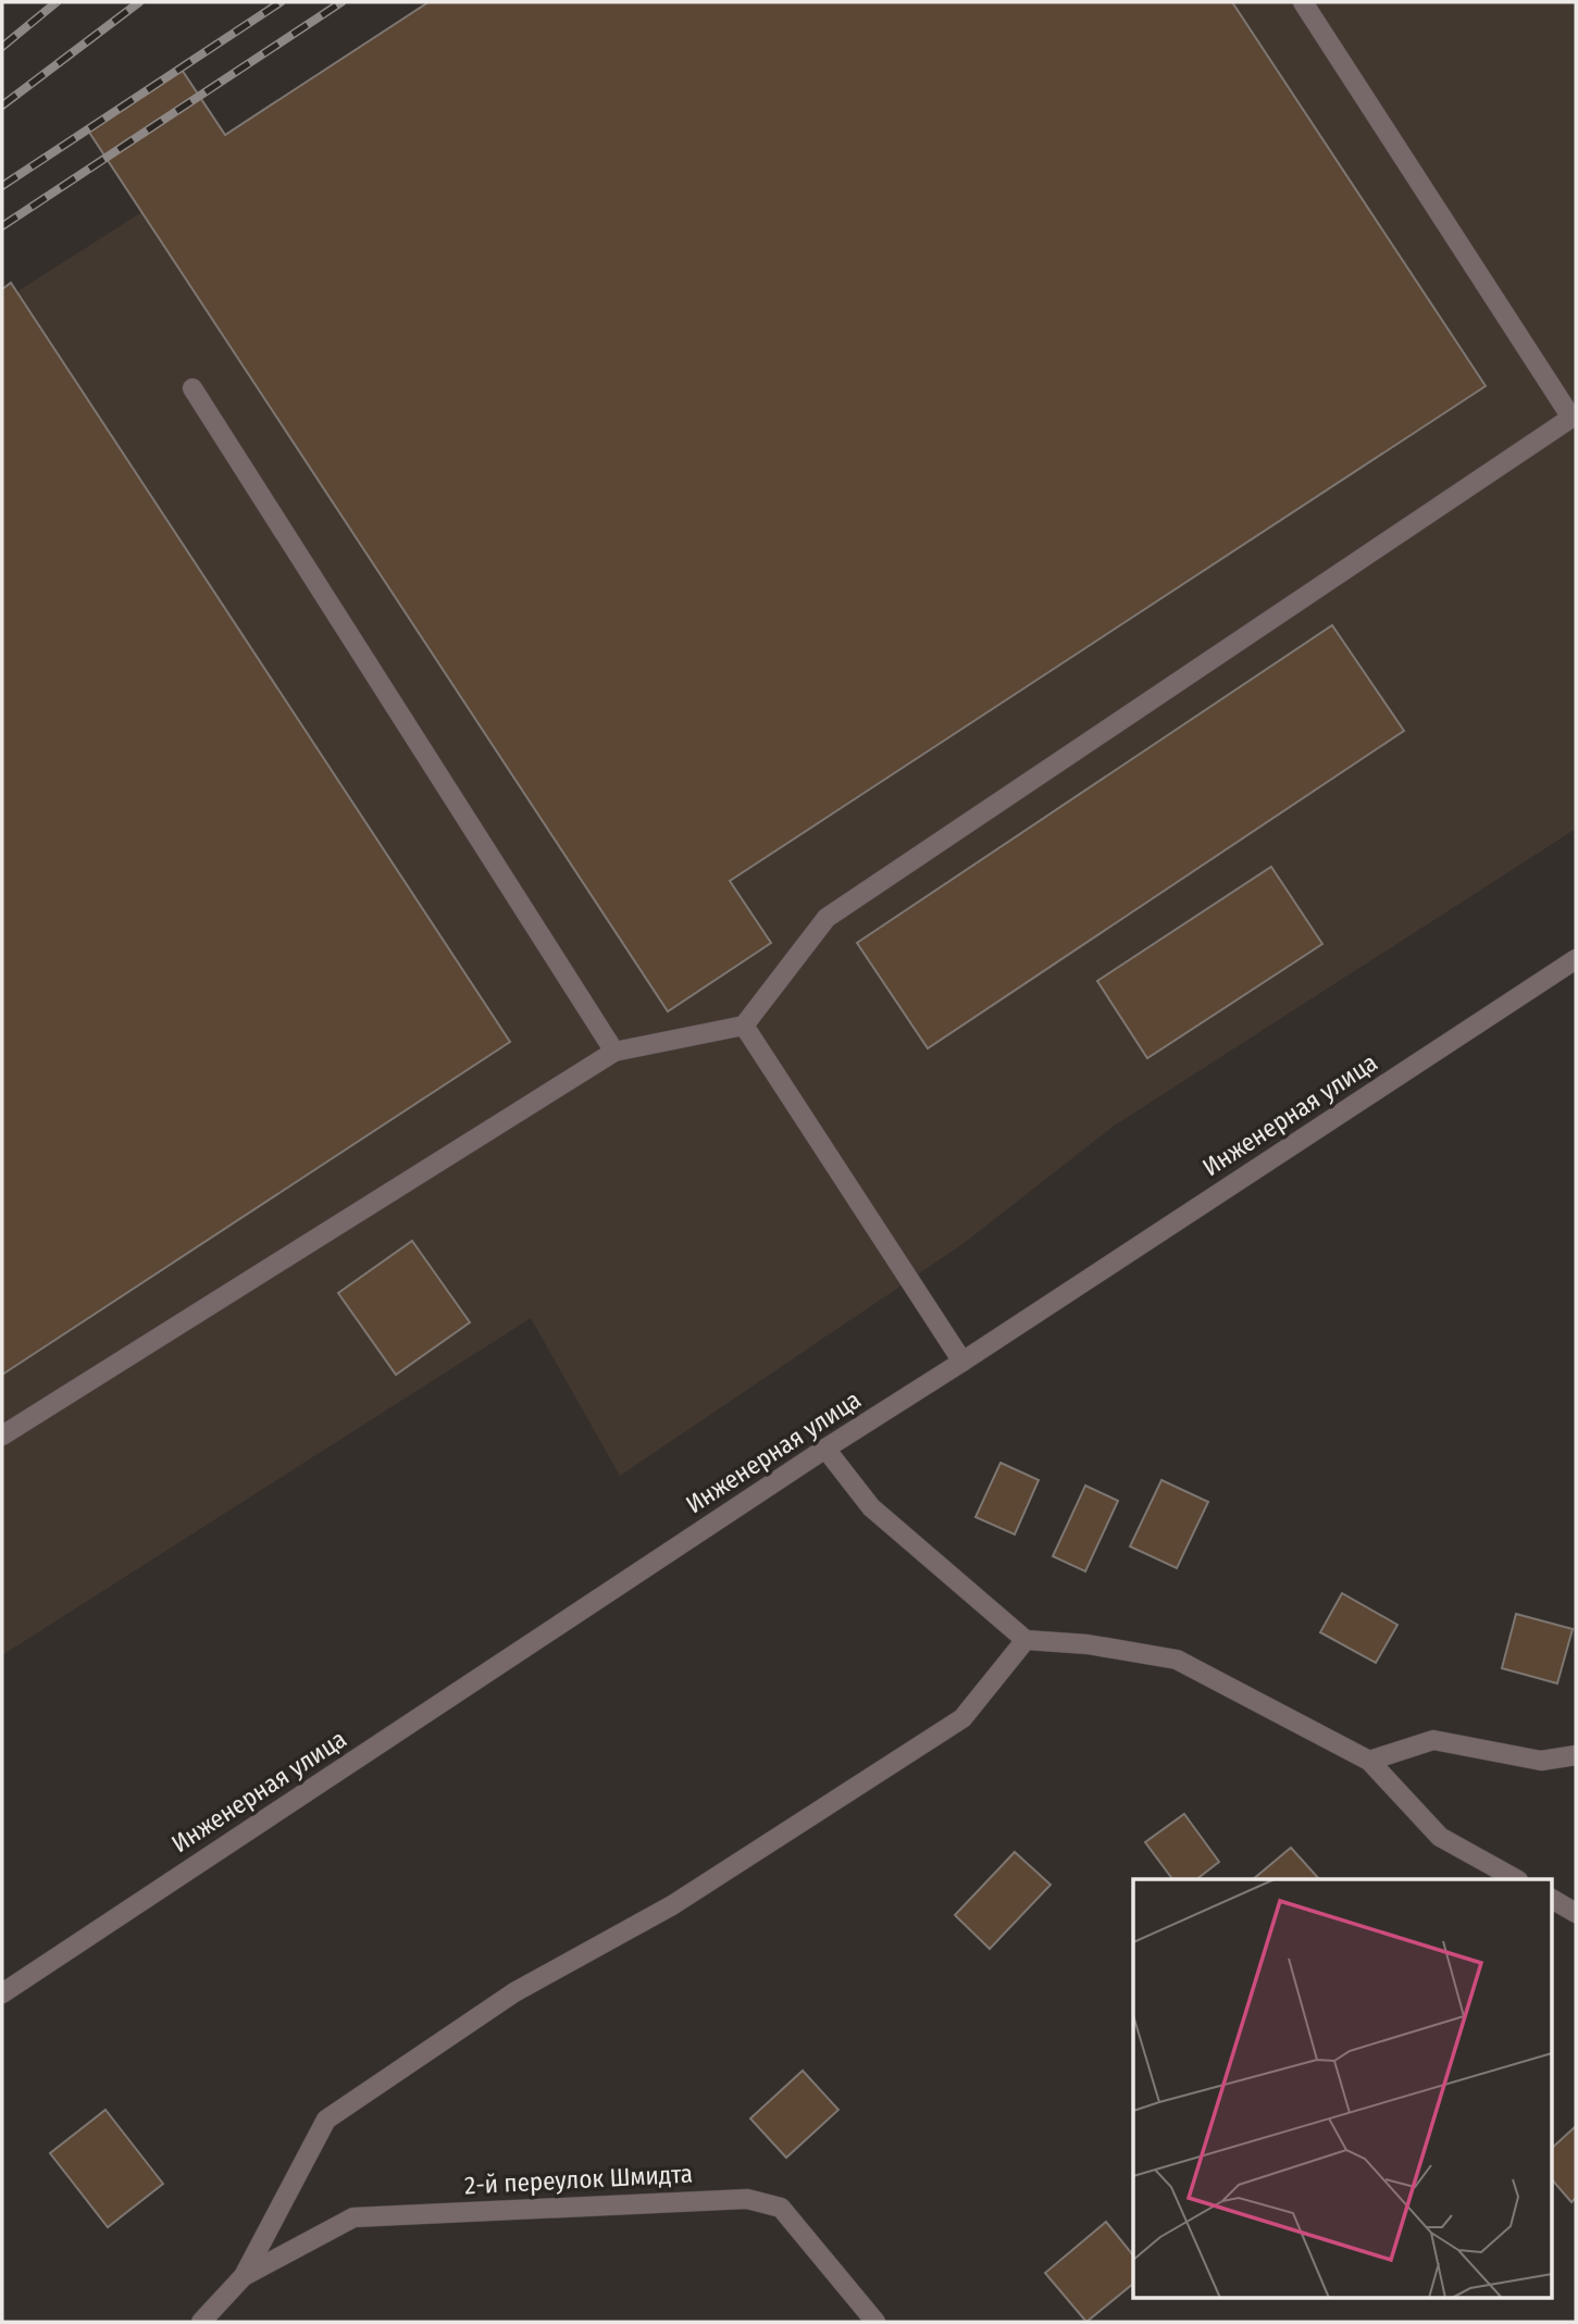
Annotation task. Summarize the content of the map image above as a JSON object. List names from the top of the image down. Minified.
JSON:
{"streets":{"street":["Инженерная улица","2-й переулок Шмидта"]}}
